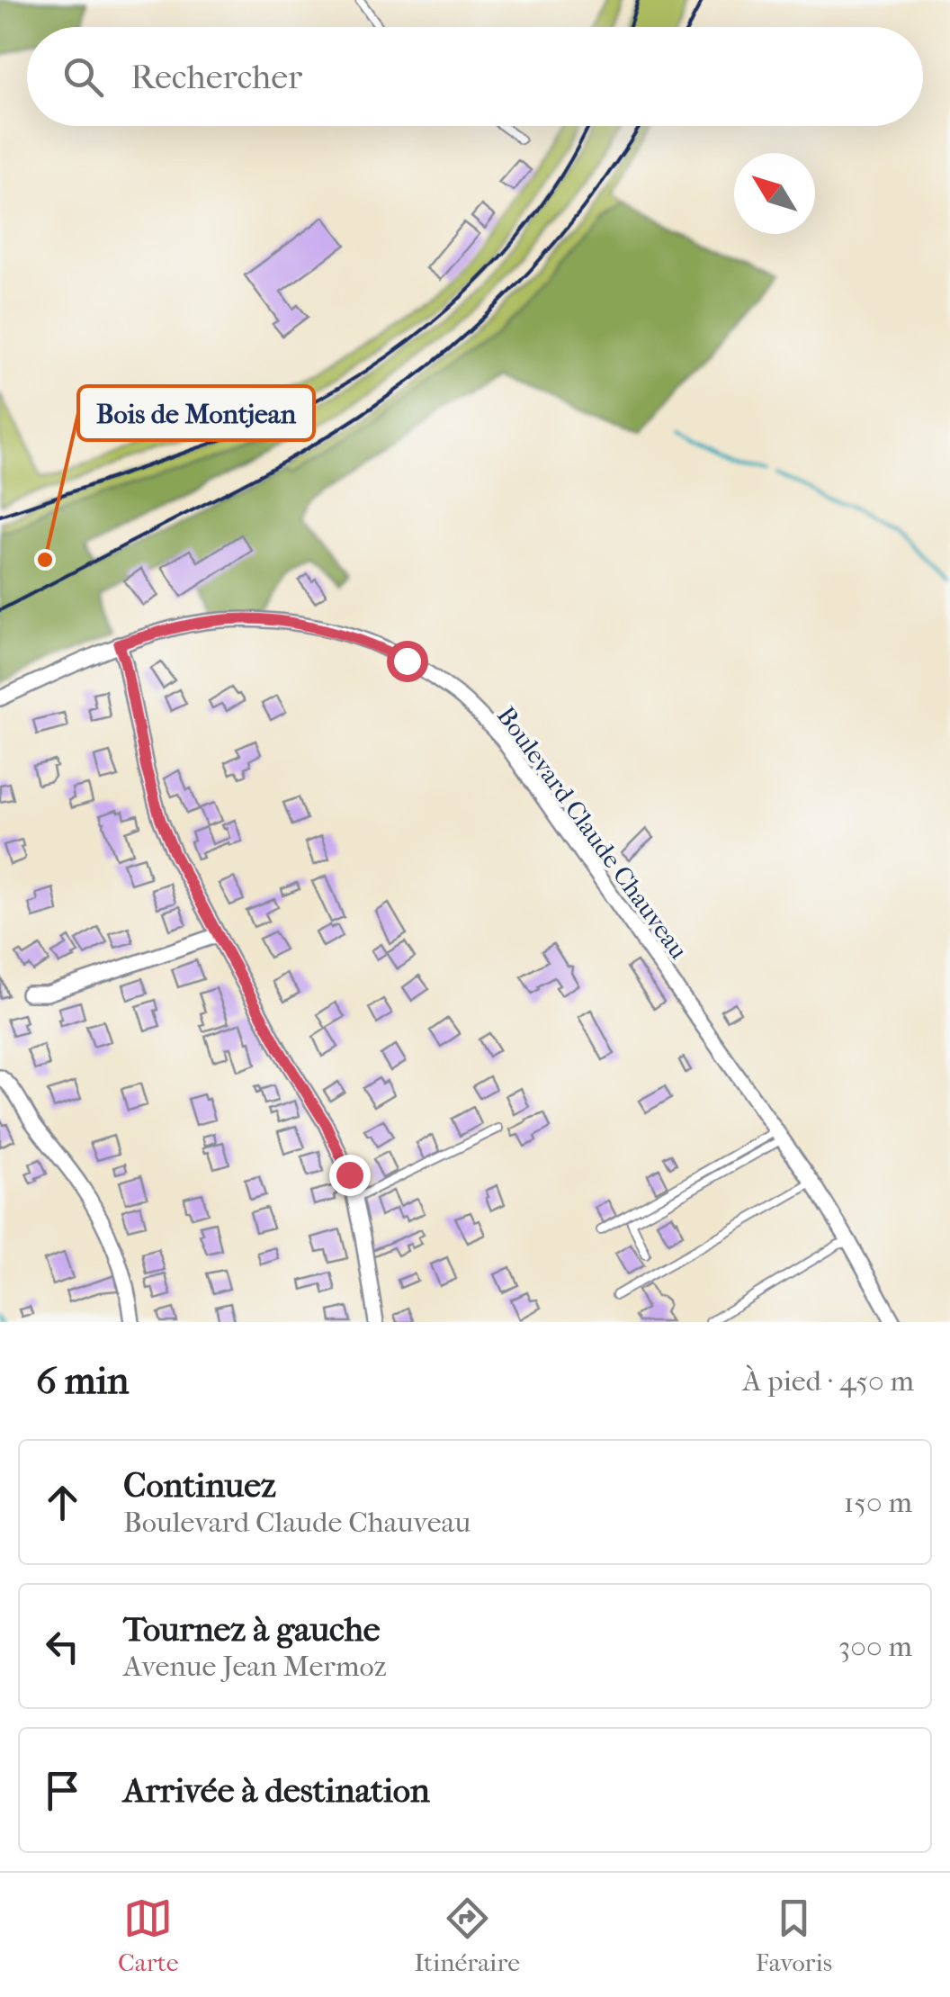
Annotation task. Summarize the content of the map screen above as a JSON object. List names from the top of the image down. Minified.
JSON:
{"streets":{"street":["Boulevard Claude Chauveau"]},"places":["Bois de Montjean"],"north":"top left","page":{"search":"Rechercher","heading":["6 min","À pied · 450 m"],"list":[["Continuez","Boulevard Claude Chauveau","150 m"],["Tournez à gauche","Avenue Jean Mermoz","300 m"],"Arrivée à destination"],"nav":["Carte","Itinéraire","Favoris"]}}
